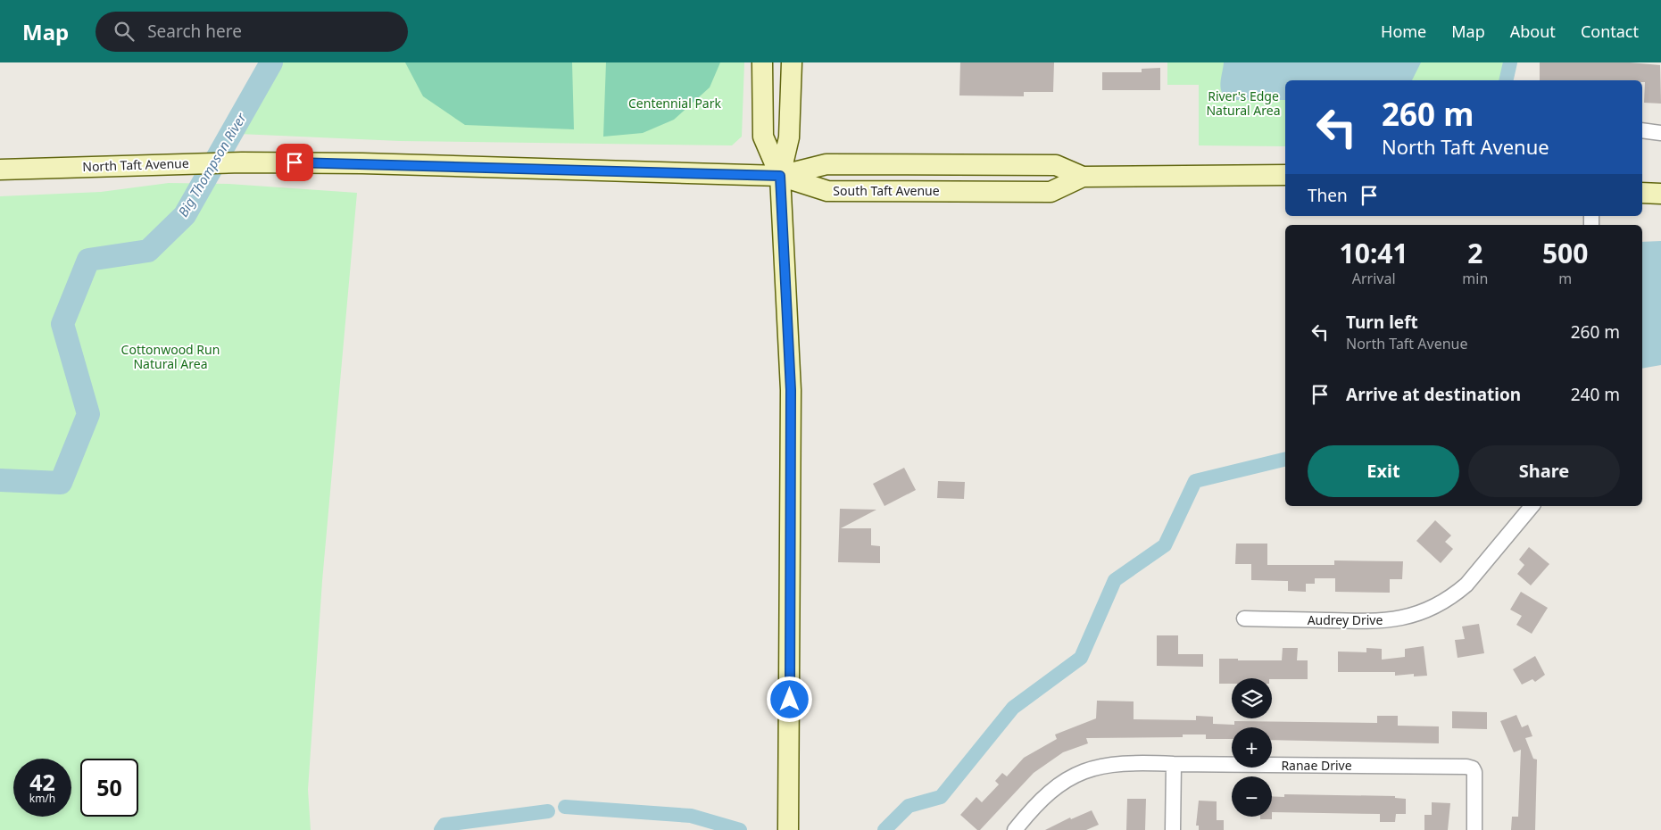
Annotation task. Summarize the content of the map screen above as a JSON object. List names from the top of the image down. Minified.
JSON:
{"streets":{"main road":["North Taft Avenue","South Taft Avenue"],"street":["Audrey Drive","Ranae Drive"]},"crossings":[["North Taft Avenue","South Taft Avenue"]],"water":["Big Thompson River"],"parks":["River's Edge Natural Area","Centennial Park","Cottonwood Run Natural Area"],"page":{"header":"Map","search":"Search here","nav":["Home","Map","About","Contact"],"turn":["260 m","North Taft Avenue"],"then":"Then","eta":["10:41","Arrival","2","min","500","m"],"list":[{"name":"Turn left","note":"North Taft Avenue","value":"260 m"},{"name":"Arrive at destination","value":"240 m"}],"buttons":["Exit","Share"],"map_buttons":["+","−"],"speed":"42 km/h","limit":"50"}}
